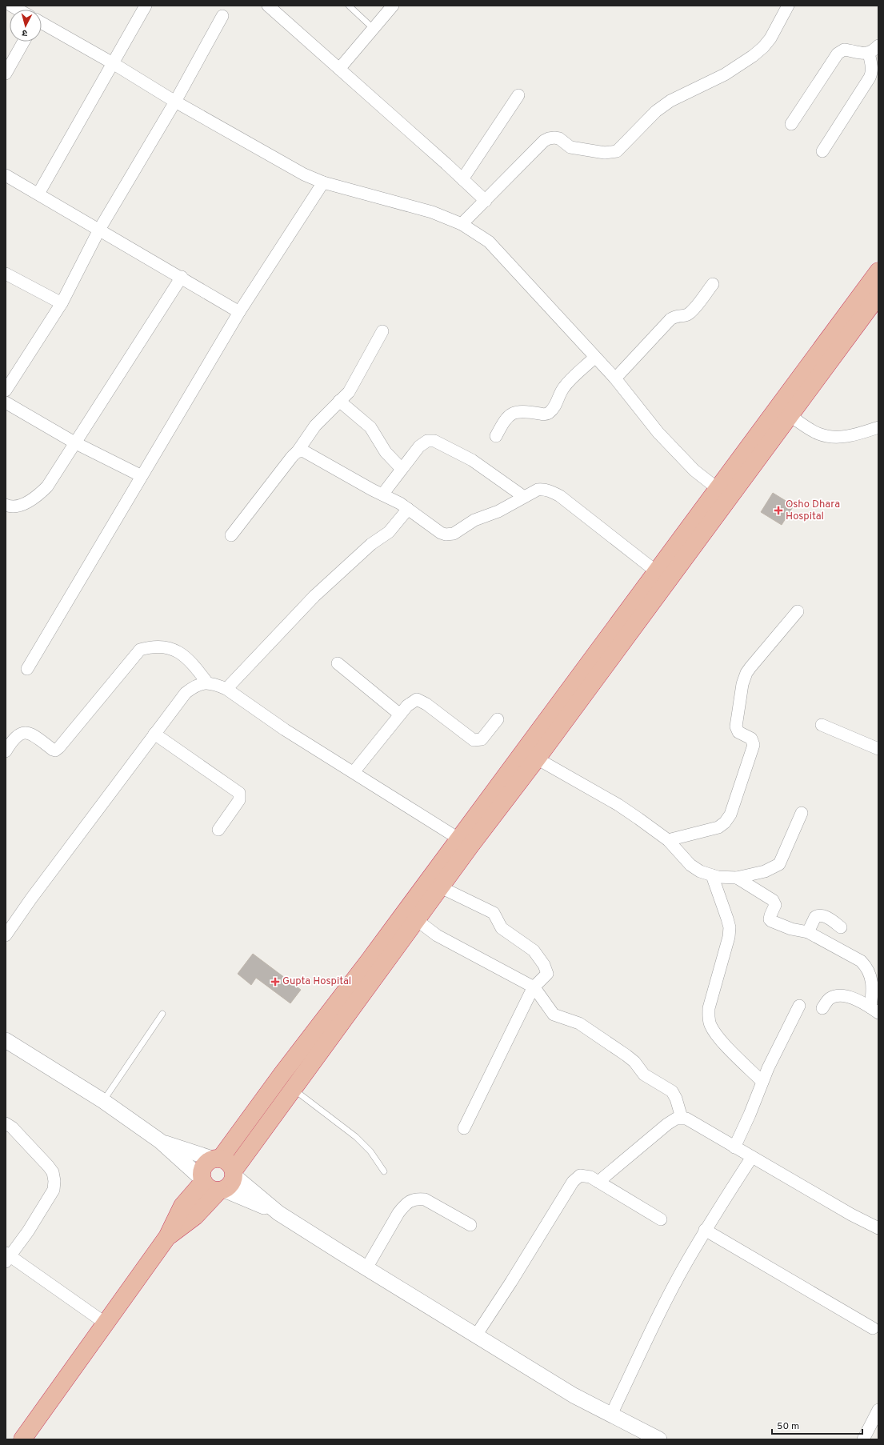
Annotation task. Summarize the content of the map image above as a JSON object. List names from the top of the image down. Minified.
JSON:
{"places":{"health":["Osho Dhara Hospital","Gupta Hospital"]},"scale_bar":"50 m","north":"bottom"}
